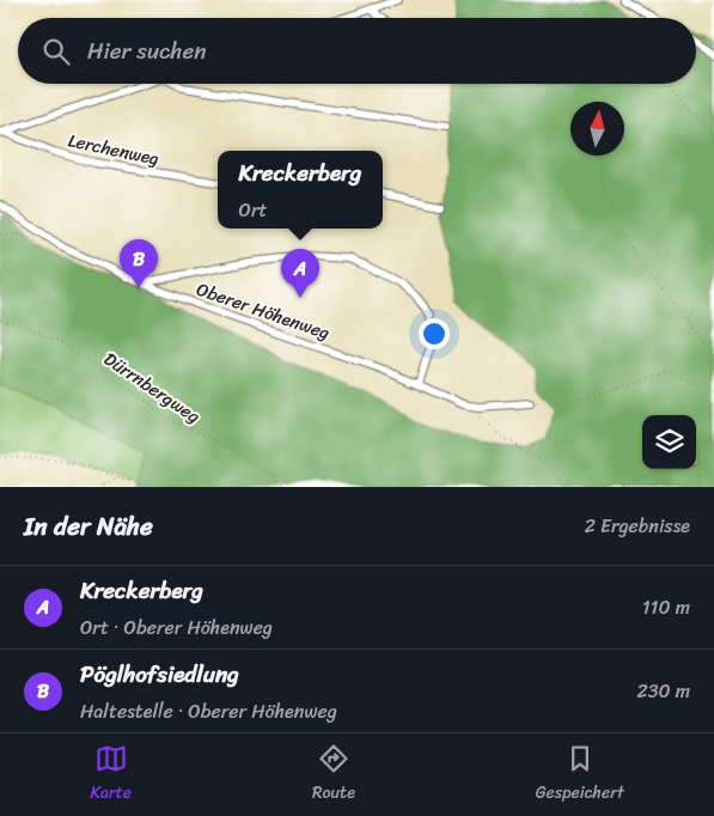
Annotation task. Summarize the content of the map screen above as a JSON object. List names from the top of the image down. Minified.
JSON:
{"streets":{"street":["Lerchenweg","Oberer Höhenweg"],"path":["Dürrnbergweg"]},"north":"top","page":{"search":"Hier suchen","popup":["Kreckerberg","Ort"],"pins":["B","A"],"heading":["In der Nähe","2 Ergebnisse"],"list":[{"mark":"A","name":"Kreckerberg","note":"Ort · Oberer Höhenweg","value":"110 m"},{"mark":"B","name":"Pöglhofsiedlung","note":"Haltestelle · Oberer Höhenweg","value":"230 m"}],"nav":["Karte","Route","Gespeichert"]}}
